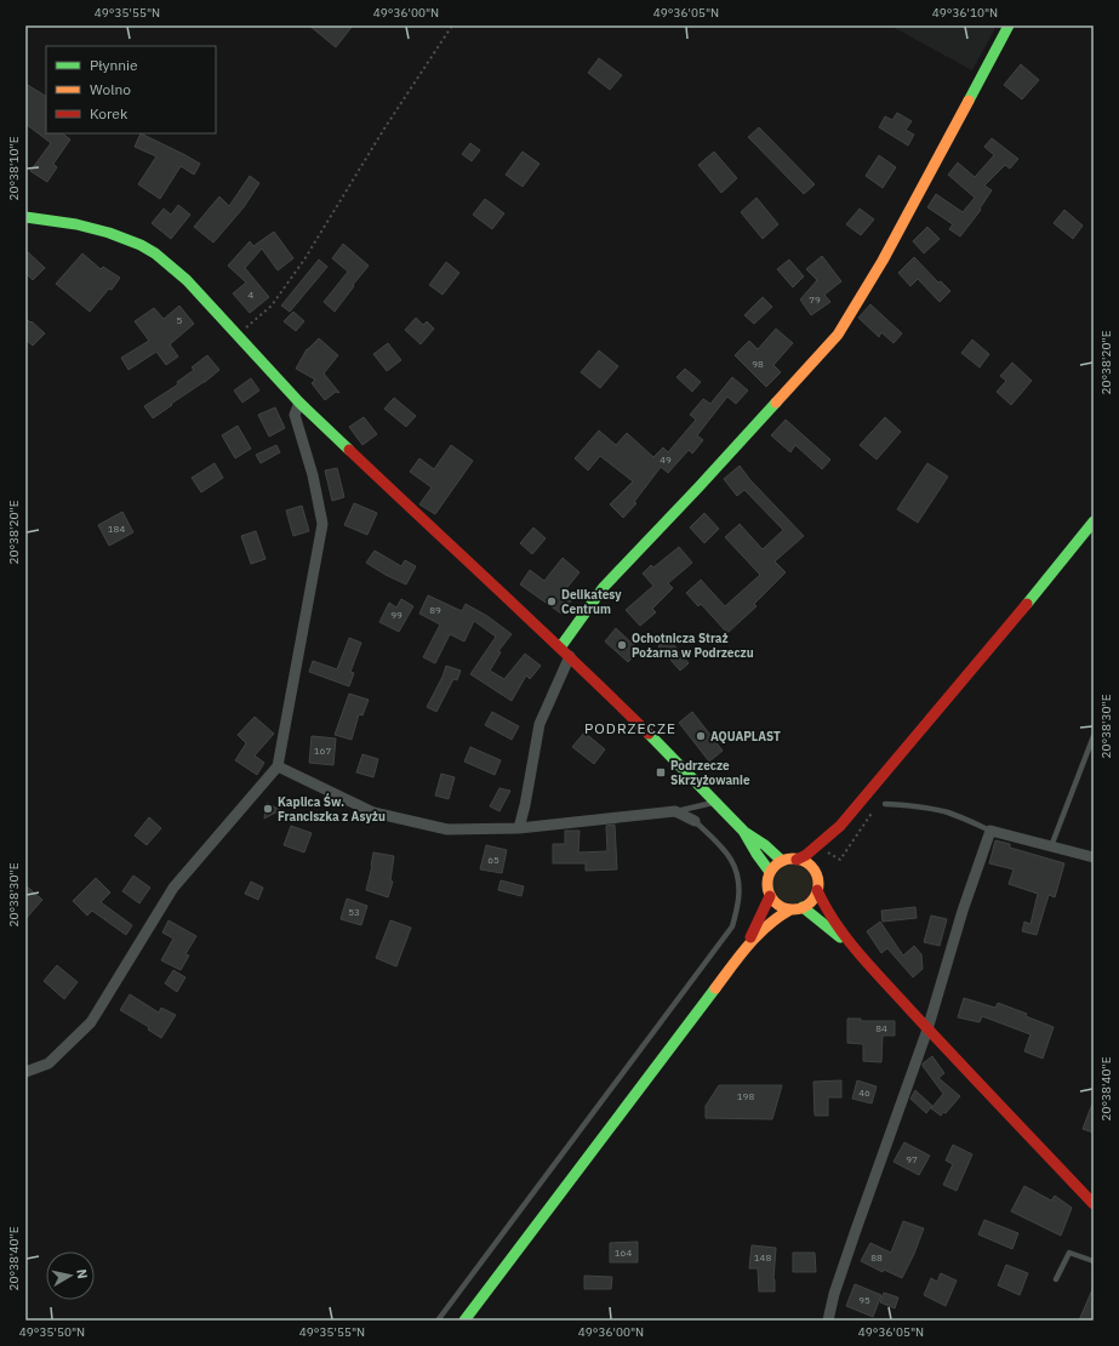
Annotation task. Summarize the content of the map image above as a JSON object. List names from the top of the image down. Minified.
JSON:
{"districts":["PODRZECZE"],"places":{"other":["Delikatesy Centrum","Ochotnicza Straż Pożarna w Podrzeczu","AQUAPLAST","Kaplica Św. Franciszka z Asyżu"],"transit":["Podrzecze Skrzyżowanie"]},"house_numbers":["4","79","5","98","49","184","89","99","167","65","53","84","46","198","97","164","148","88","95"],"legend":["Płynnie","Wolno","Korek"],"north":"right","coordinates":["49°35'55\"N","49°36'00\"N","49°36'05\"N","49°36'10\"N","20°38'10\"E","20°38'20\"E","20°38'30\"E","20°38'40\"E","49°35'50\"N"]}
